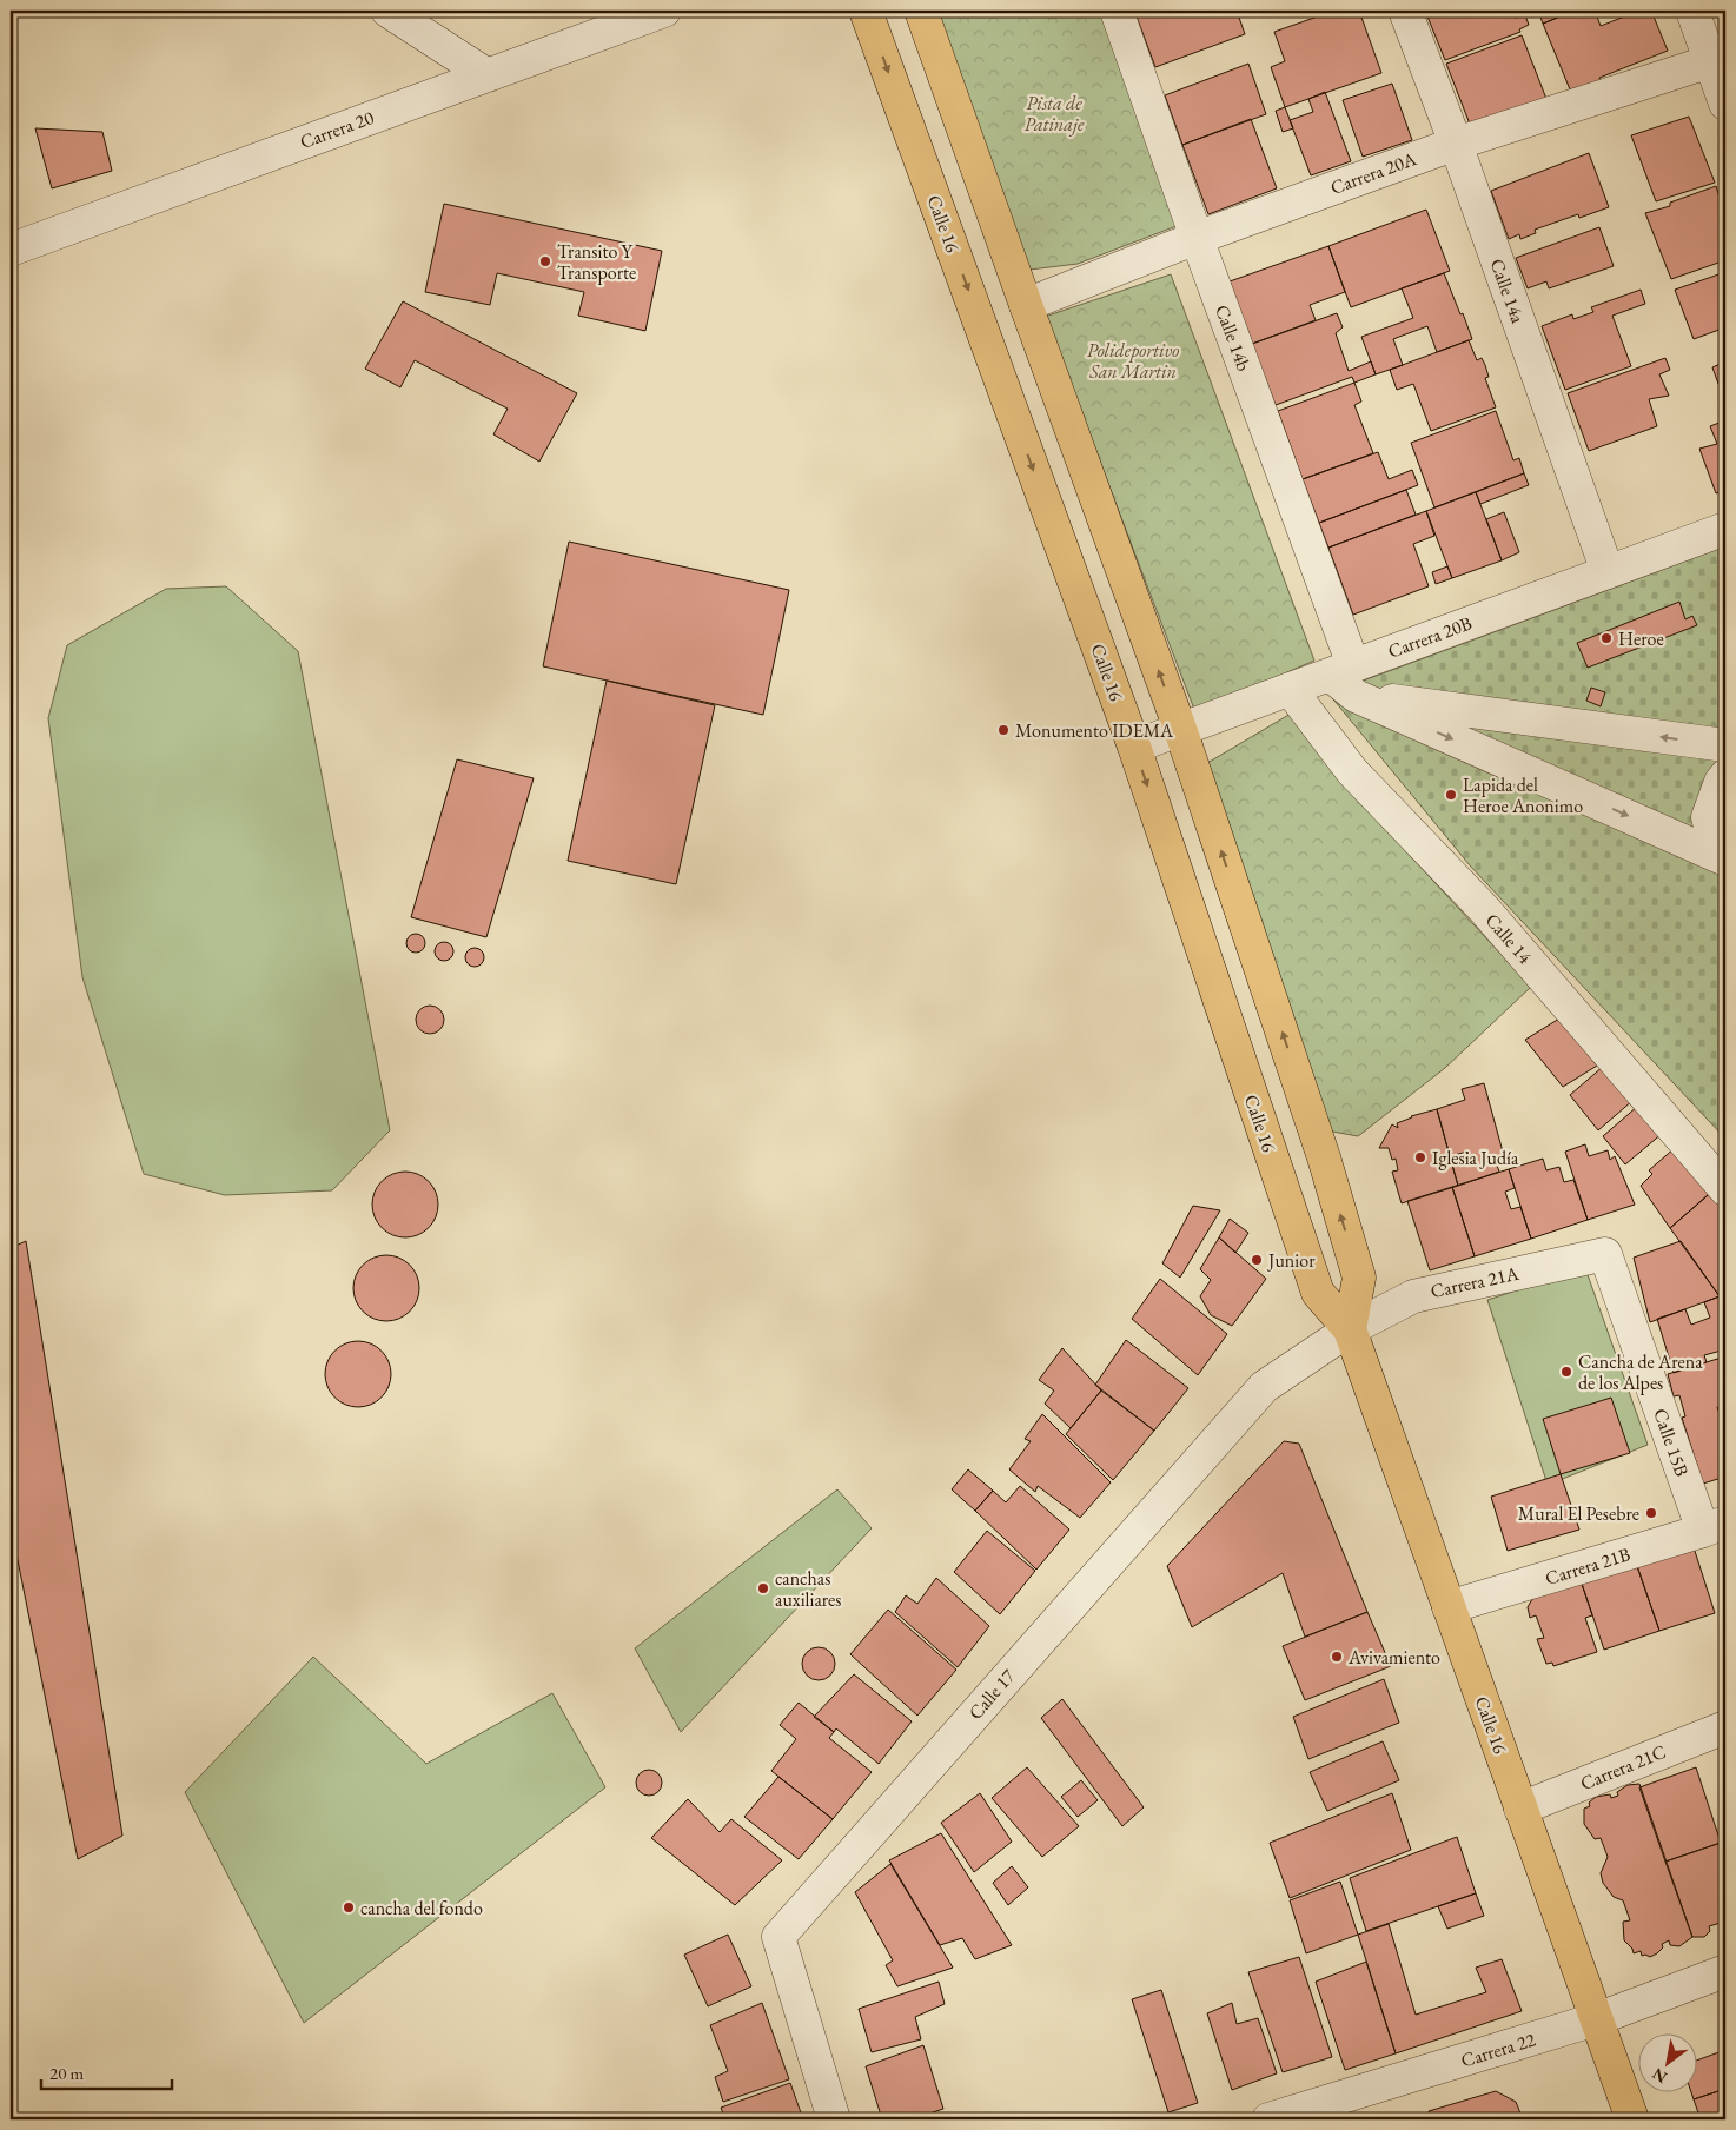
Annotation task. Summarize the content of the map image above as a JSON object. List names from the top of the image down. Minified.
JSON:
{"streets":{"highway":["Calle 16"],"street":["Carrera 20","Carrera 20A","Calle 14a","Calle 14b","Carrera 20B","Calle 14","Carrera 21A","Calle 15B","Carrera 21B","Calle 17","Carrera 21C","Carrera 22"]},"crossings":[["Carrera 20A","Calle 16"],["Carrera 20A","Calle 14a"],["Carrera 20A","Calle 14b"],["Calle 16","Carrera 20B"],["Calle 16","Carrera 21A"],["Calle 16","Carrera 21B"],["Calle 16","Calle 17"],["Calle 16","Carrera 21C"],["Calle 16","Carrera 22"],["Calle 14a","Carrera 20B"],["Calle 14b","Carrera 20B"],["Carrera 20B","Calle 14"],["Carrera 21A","Calle 15B"],["Carrera 21A","Calle 17"],["Calle 15B","Carrera 21B"]],"parks":["Pista de Patinaje","Polideportivo San Martin"],"places":["Transito Y Transporte","Heroe","Monumento IDEMA","Lapida del Heroe Anonimo","Iglesia Judía","Junior","Cancha de Arena de los Alpes","Mural El Pesebre","canchas auxiliares","Avivamiento","cancha del fondo"],"scale_bar":"20 m","north":"bottom left"}
